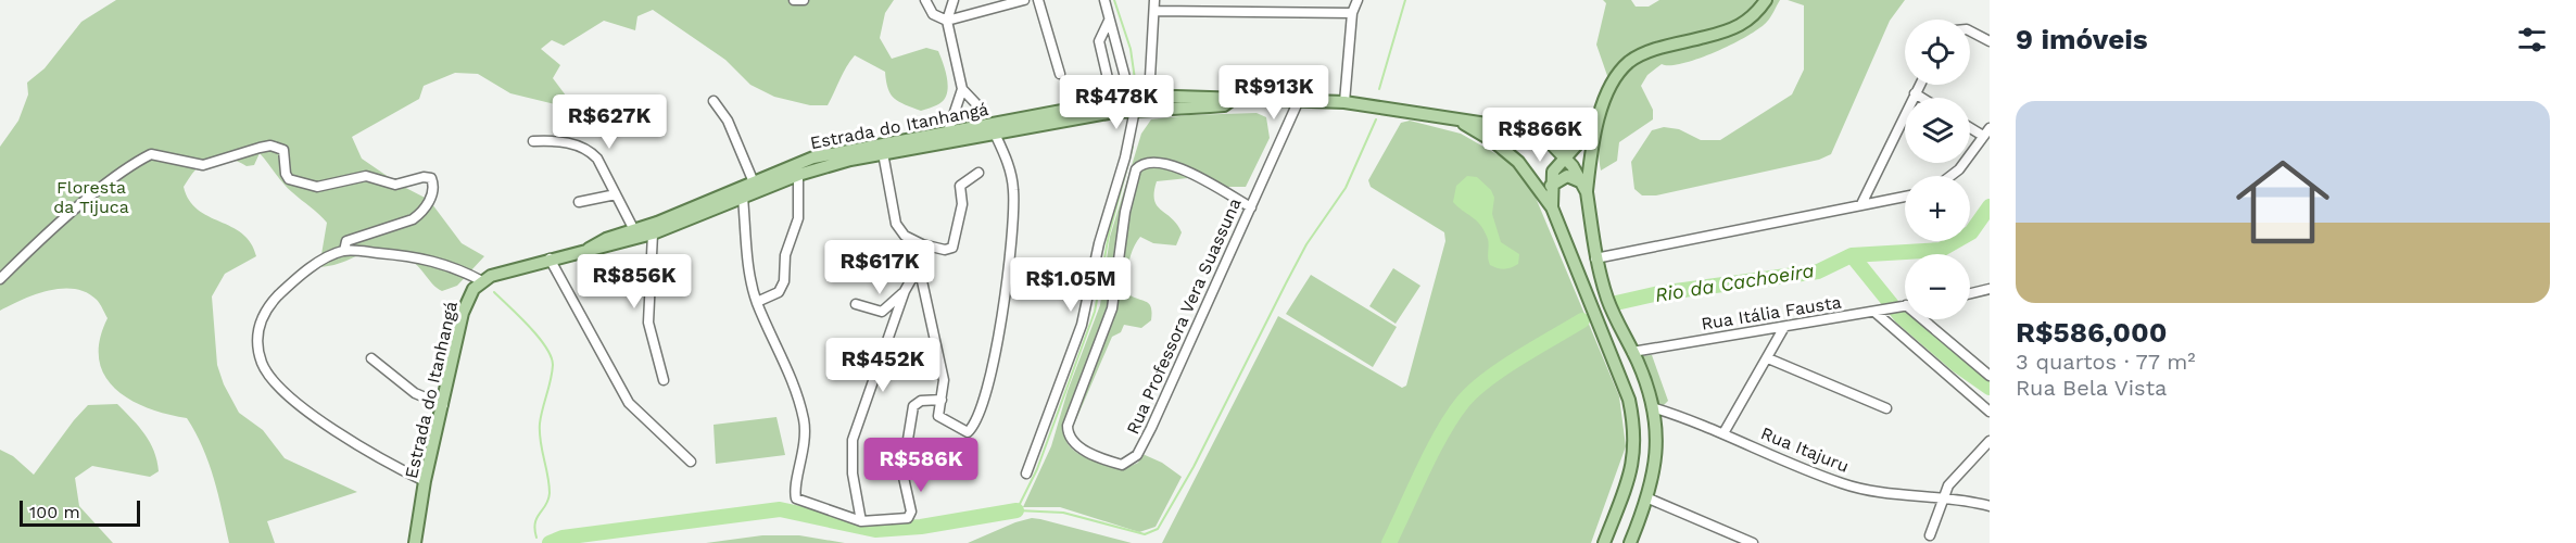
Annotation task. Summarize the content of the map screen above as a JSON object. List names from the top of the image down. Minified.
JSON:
{"streets":{"main road":["Estrada do Itanhangá"],"street":["Rua Itália Fausta","Rua Professora Vera Suassuna","Rua Itajuru"]},"crossings":[["Estrada do Itanhangá","Rua Professora Vera Suassuna"]],"water":["Rio da Cachoeira"],"parks":["Floresta da Tijuca"],"scale_bar":"100 m","page":{"heading":"9 imóveis","map_buttons":["+","−"],"price":["R$913K","R$478K","R$627K","R$866K","R$617K","R$856K","R$1.05M","R$452K","R$586K"],"list":[{"name":"R$586,000","note":"3 quartos · 77 m² · Rua Bela Vista"}],"scale":"100 m"}}
